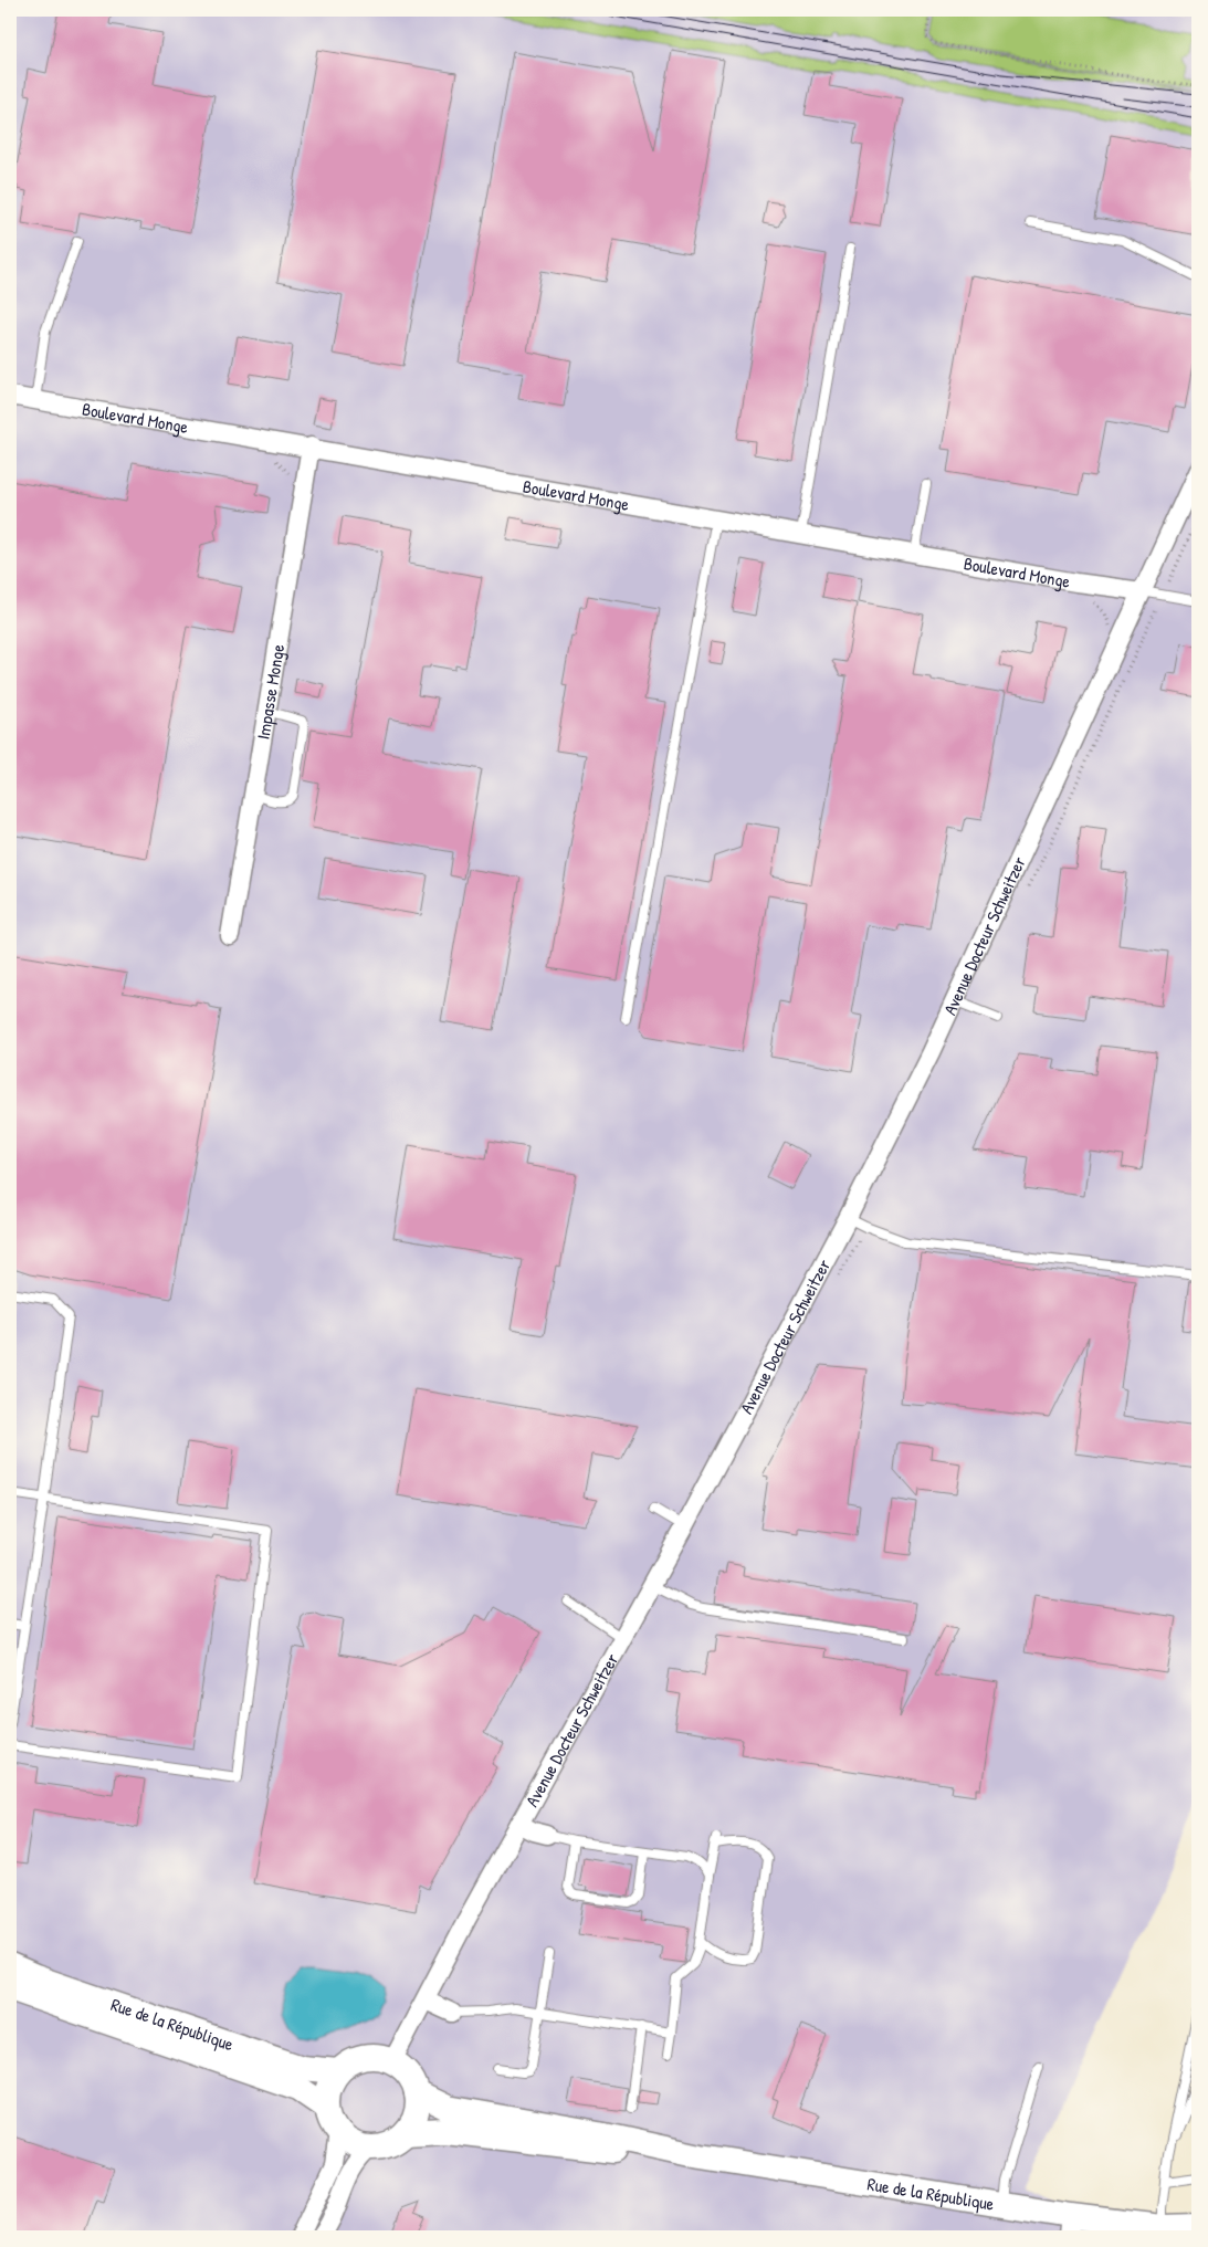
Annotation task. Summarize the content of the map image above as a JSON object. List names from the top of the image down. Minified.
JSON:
{"streets":{"main road":["Rue de la République"],"street":["Boulevard Monge","Impasse Monge","Avenue Docteur Schweitzer"]},"crossings":[["Boulevard Monge","Impasse Monge"],["Boulevard Monge","Avenue Docteur Schweitzer"],["Avenue Docteur Schweitzer","Rue de la République"]]}
